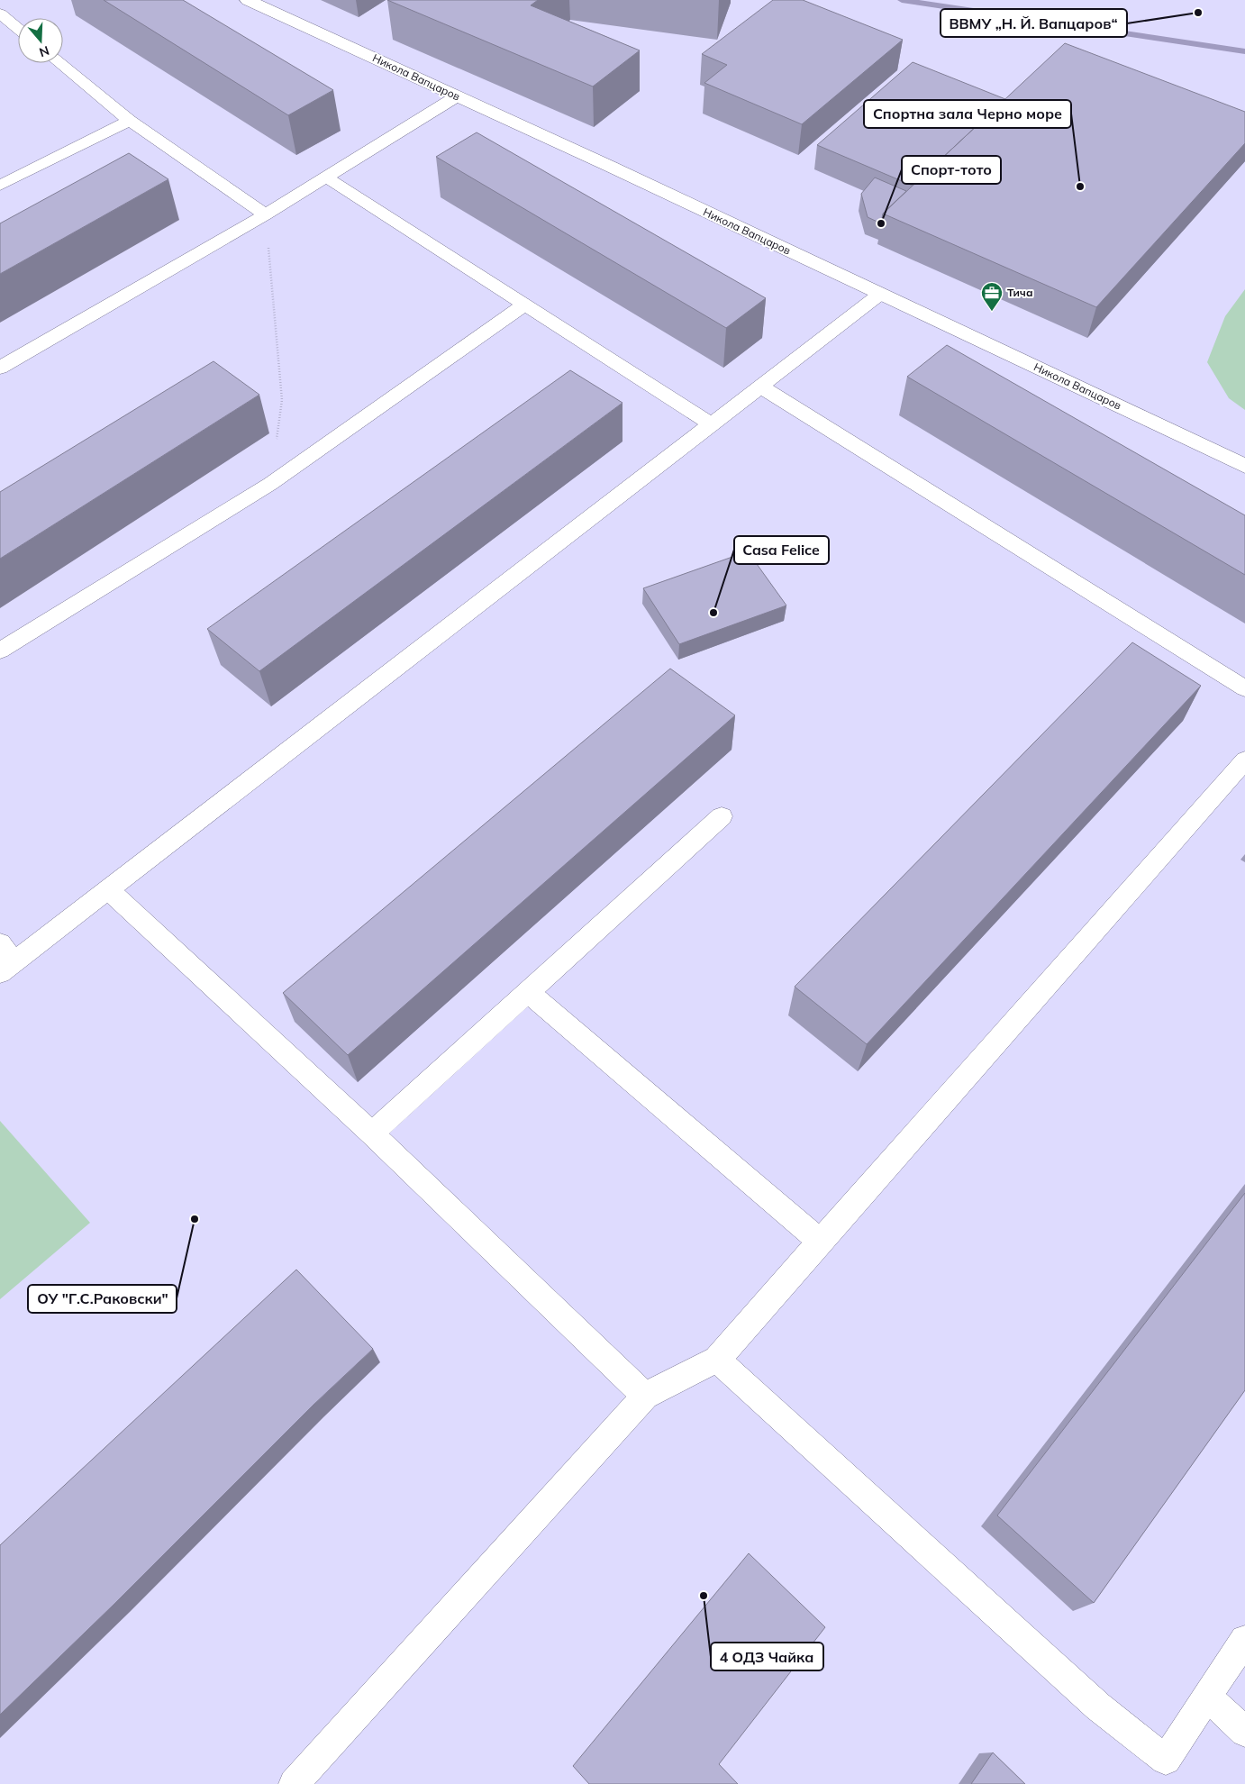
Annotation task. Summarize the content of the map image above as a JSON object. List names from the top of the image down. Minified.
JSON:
{"streets":{"street":["Никола Вапцаров"]},"places":{"other":["ВВМУ „Н. Й. Вапцаров“","Спортна зала Черно море","Спорт-тото","Casa Felice","ОУ \"Г.С.Раковски\"","4 ОДЗ Чайка"],"office":["Тича"]},"north":"bottom"}
